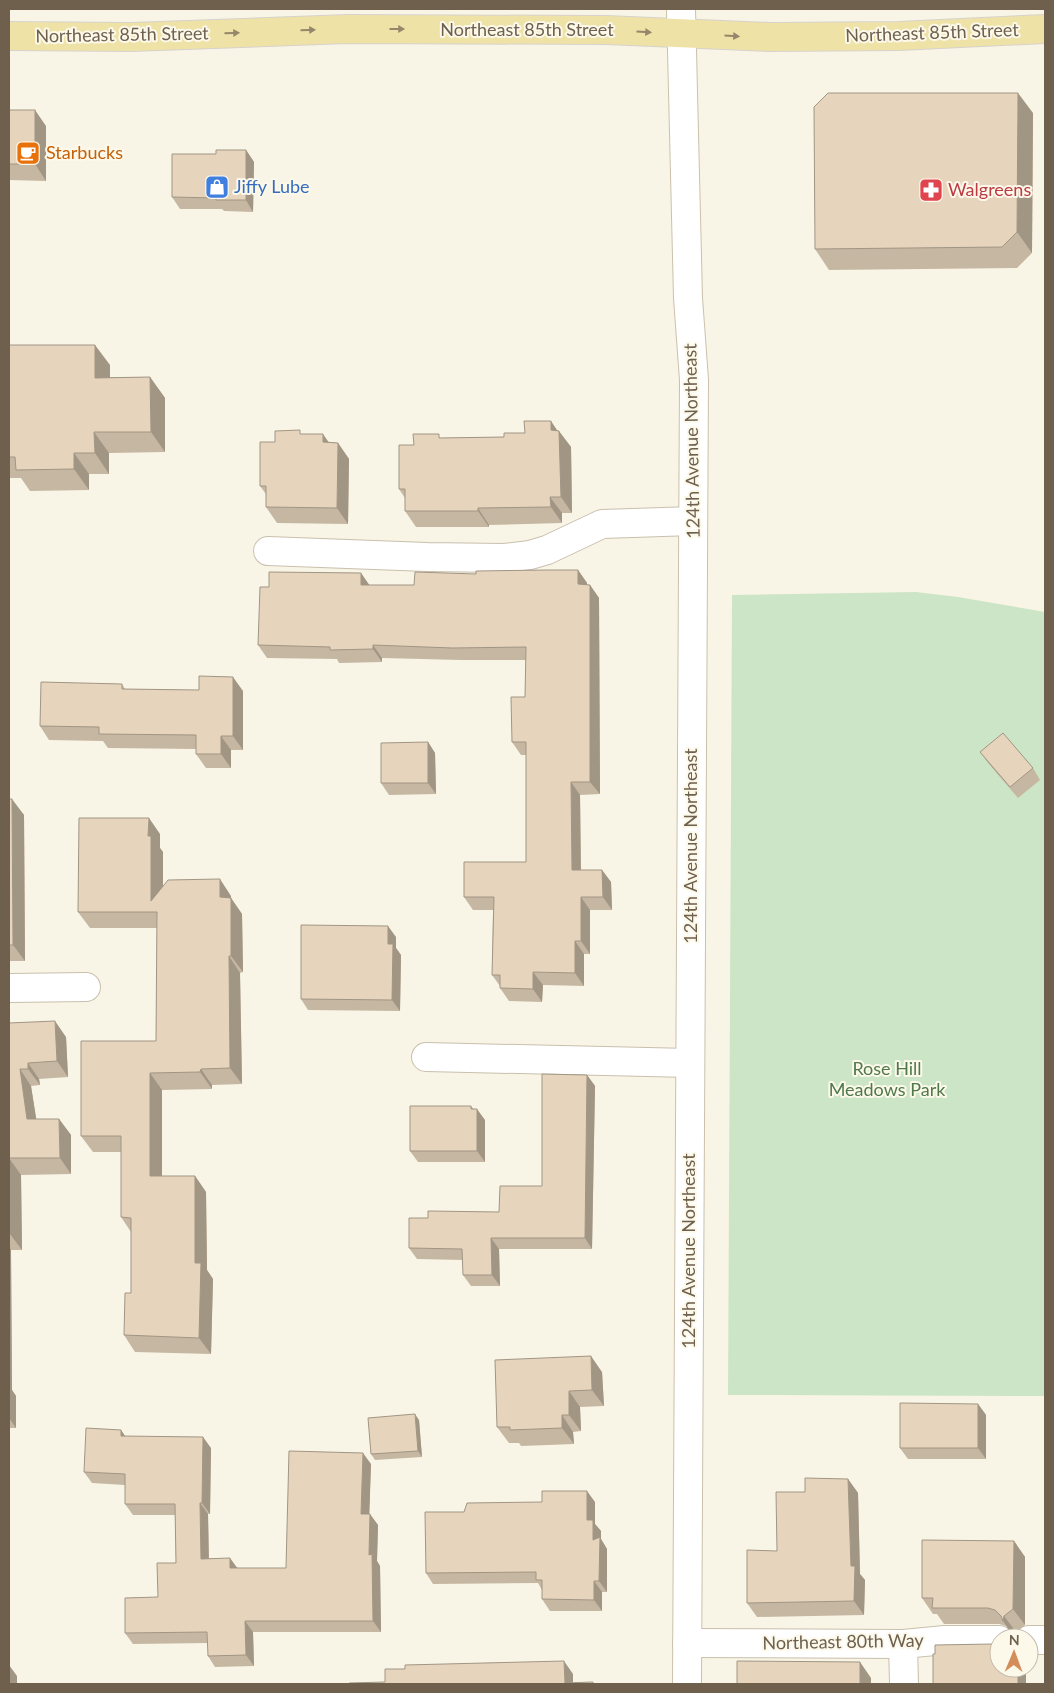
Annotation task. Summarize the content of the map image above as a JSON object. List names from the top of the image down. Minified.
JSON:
{"streets":{"main road":["Northeast 85th Street","124th Avenue Northeast","Northeast 80th Way"]},"crossings":[["Northeast 85th Street","124th Avenue Northeast"],["124th Avenue Northeast","Northeast 80th Way"]],"one_way":["Northeast 85th Street"],"parks":["Rose Hill Meadows Park"],"places":{"cafe":["Starbucks"],"shop":["Jiffy Lube"],"pharmacy":["Walgreens"]},"north":"top"}
